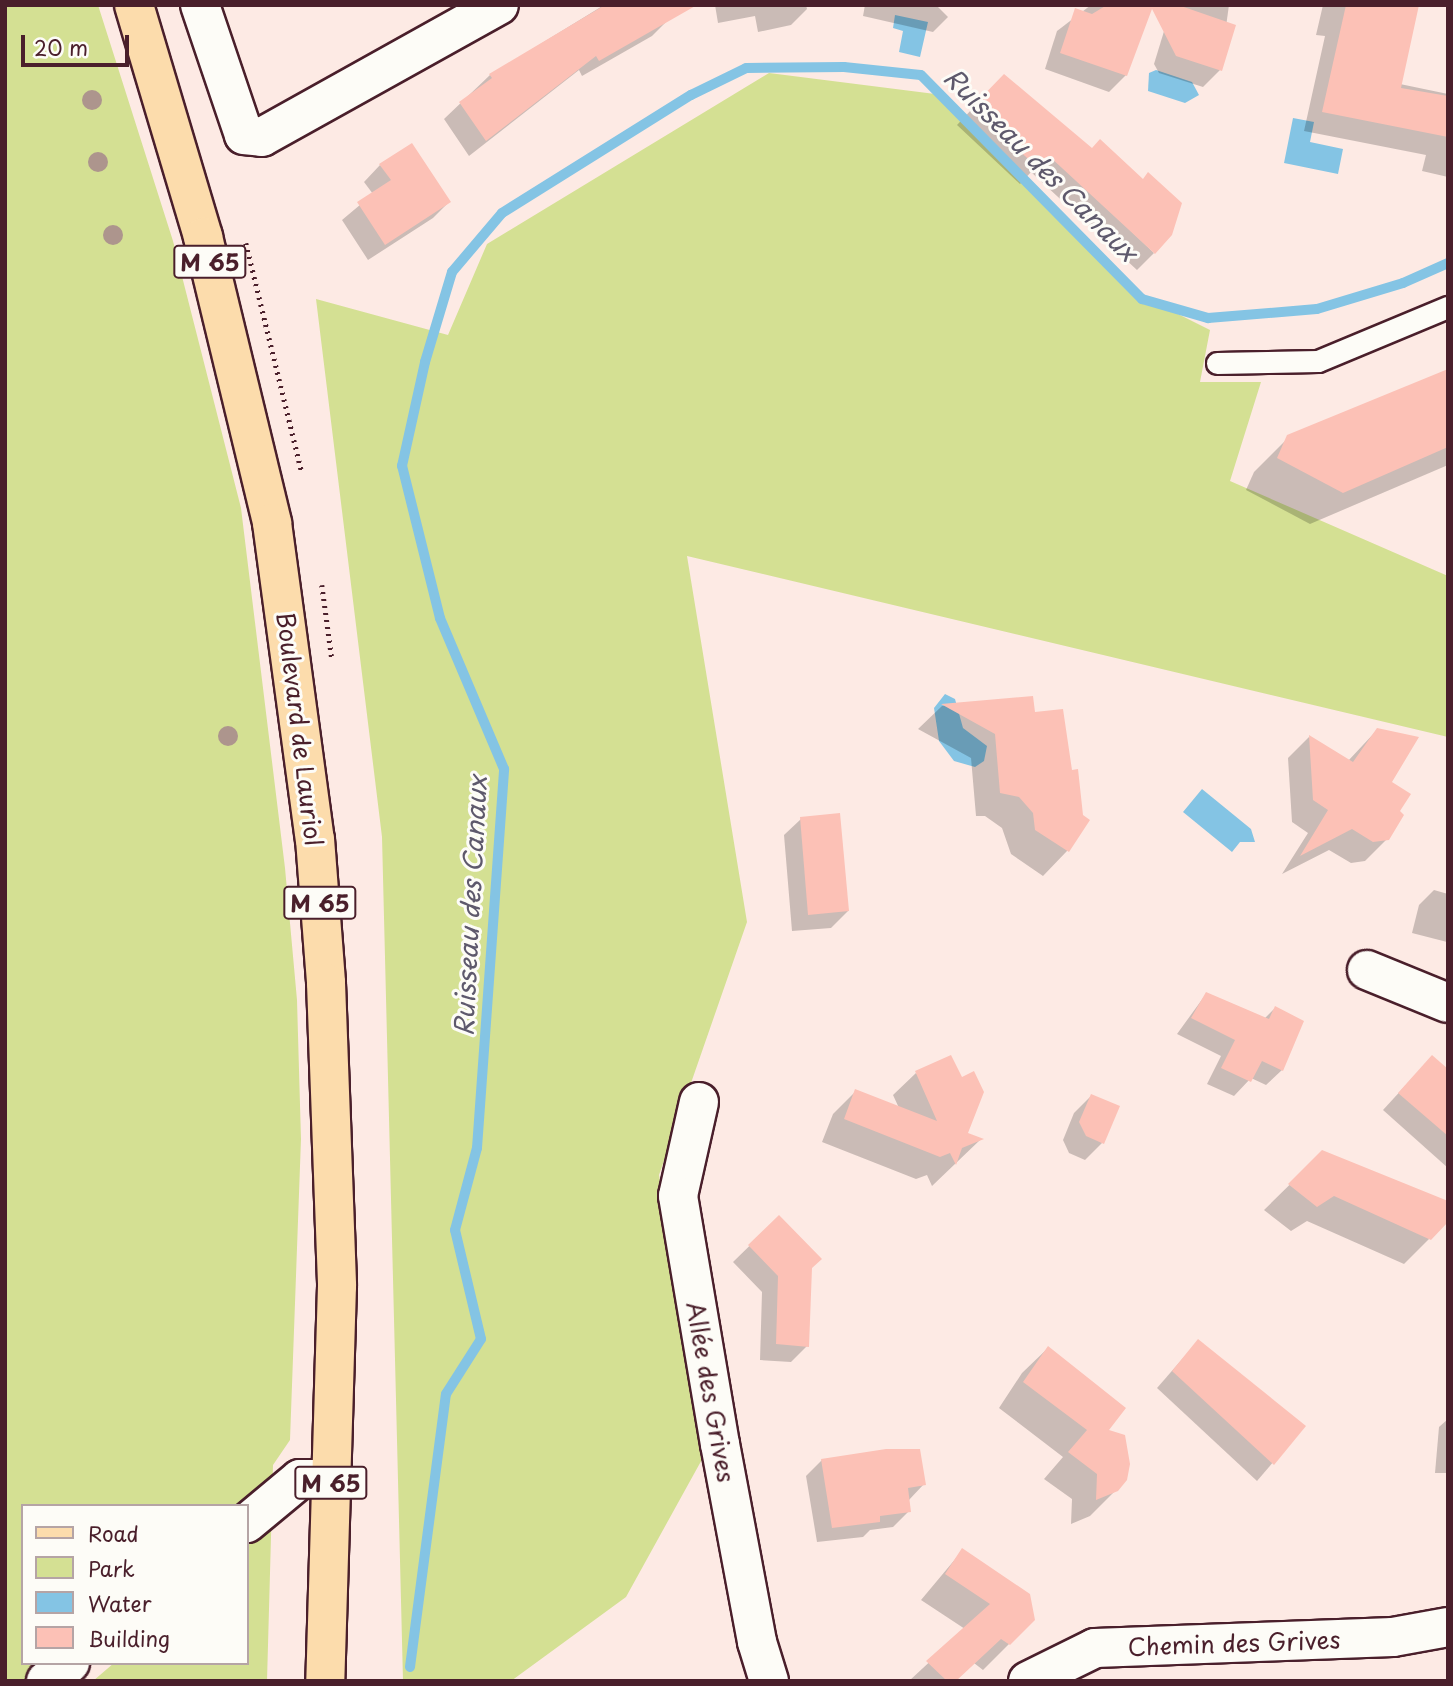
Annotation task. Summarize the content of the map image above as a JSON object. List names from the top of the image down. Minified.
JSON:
{"streets":{"main road":["M 65","Boulevard de Lauriol"],"street":["Allée des Grives","Chemin des Grives"]},"water":["Ruisseau des Canaux"],"legend":["Road","Park","Water","Building"],"scale_bar":"20 m"}
